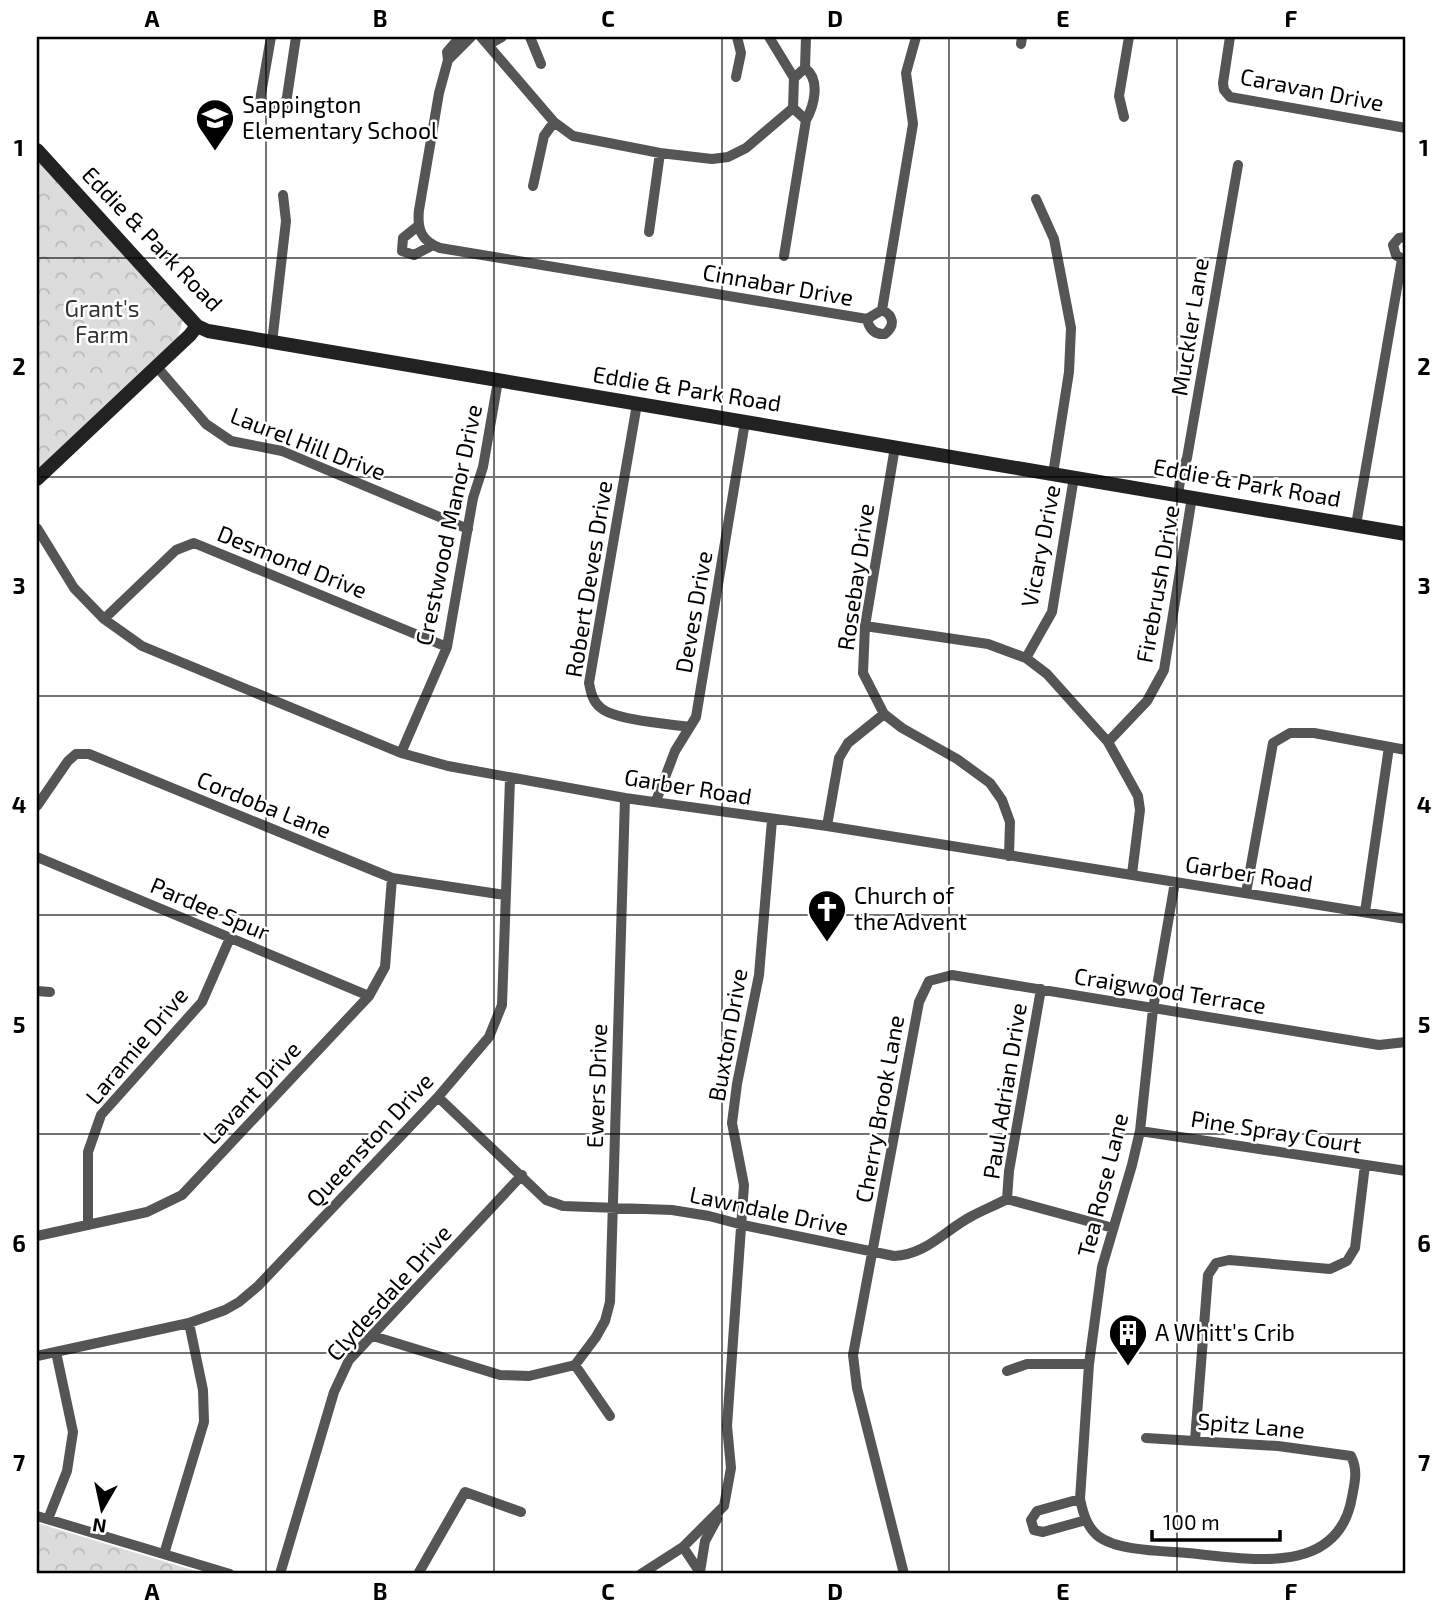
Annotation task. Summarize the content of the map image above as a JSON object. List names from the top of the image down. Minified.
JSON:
{"streets":{"street":["Caravan Drive","Eddie & Park Road","Cinnabar Drive","Muckler Lane","Laurel Hill Drive","Crestwood Manor Drive","Vicary Drive","Desmond Drive","Rosebay Drive","Robert Deves Drive","Firebrush Drive","Deves Drive","Garber Road","Cordoba Lane","Pardee Spur","Craigwood Terrace","Buxton Drive","Laramie Drive","Ewers Drive","Paul Adrian Drive","Lavant Drive","Cherry Brook Lane","Pine Spray Court","Queenston Drive","Tea Rose Lane","Lawndale Drive","Clydesdale Drive","Spitz Lane"]},"crossings":[["Eddie & Park Road","Muckler Lane"],["Eddie & Park Road","Crestwood Manor Drive"],["Eddie & Park Road","Vicary Drive"],["Eddie & Park Road","Rosebay Drive"],["Eddie & Park Road","Robert Deves Drive"],["Eddie & Park Road","Firebrush Drive"],["Eddie & Park Road","Deves Drive"],["Muckler Lane","Firebrush Drive"],["Laurel Hill Drive","Crestwood Manor Drive"],["Crestwood Manor Drive","Desmond Drive"],["Crestwood Manor Drive","Garber Road"],["Desmond Drive","Garber Road"],["Rosebay Drive","Garber Road"],["Robert Deves Drive","Deves Drive"],["Deves Drive","Garber Road"],["Garber Road","Buxton Drive"],["Garber Road","Ewers Drive"],["Garber Road","Queenston Drive"],["Garber Road","Tea Rose Lane"],["Cordoba Lane","Lavant Drive"],["Cordoba Lane","Queenston Drive"],["Pardee Spur","Laramie Drive"],["Pardee Spur","Lavant Drive"],["Craigwood Terrace","Paul Adrian Drive"],["Craigwood Terrace","Cherry Brook Lane"],["Craigwood Terrace","Tea Rose Lane"],["Buxton Drive","Lawndale Drive"],["Laramie Drive","Lavant Drive"],["Ewers Drive","Lawndale Drive"],["Paul Adrian Drive","Lawndale Drive"],["Cherry Brook Lane","Lawndale Drive"],["Pine Spray Court","Tea Rose Lane"],["Queenston Drive","Lawndale Drive"],["Tea Rose Lane","Spitz Lane"],["Lawndale Drive","Clydesdale Drive"]],"parks":["Grant's Farm"],"places":{"school or university":["Sappington Elementary School"],"church":["Church of the Advent"],"building":["A Whitt's Crib"]},"scale_bar":"100 m","north":"bottom","grid":{"columns":["A","B","C","D","E","F"],"rows":["1","2","3","4","5","6","7"]}}
